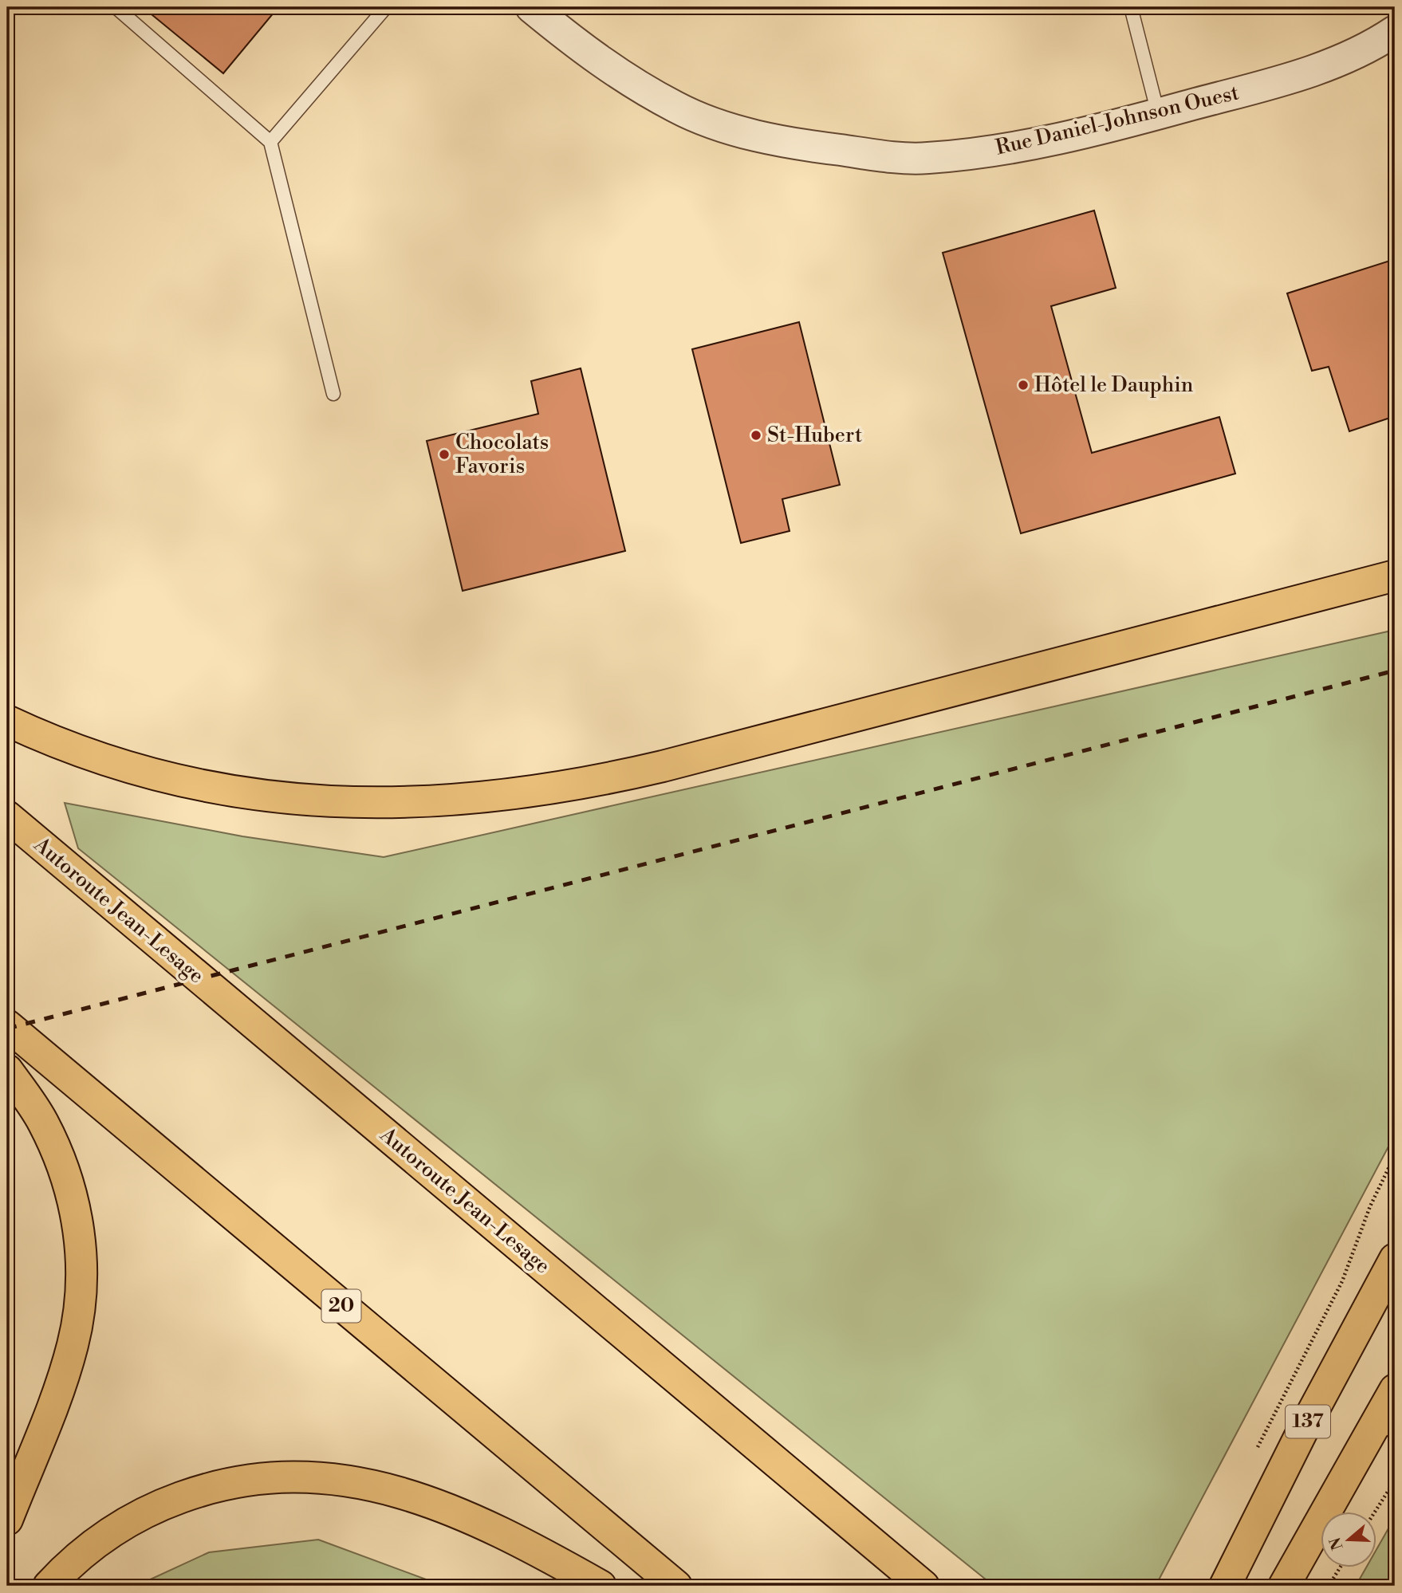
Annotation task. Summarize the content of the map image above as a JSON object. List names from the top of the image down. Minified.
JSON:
{"streets":{"main road":["Autoroute Jean-Lesage","20","137"],"street":["Rue Daniel-Johnson Ouest"]},"places":["Hôtel le Dauphin","St-Hubert","Chocolats Favoris"],"north":"left"}
